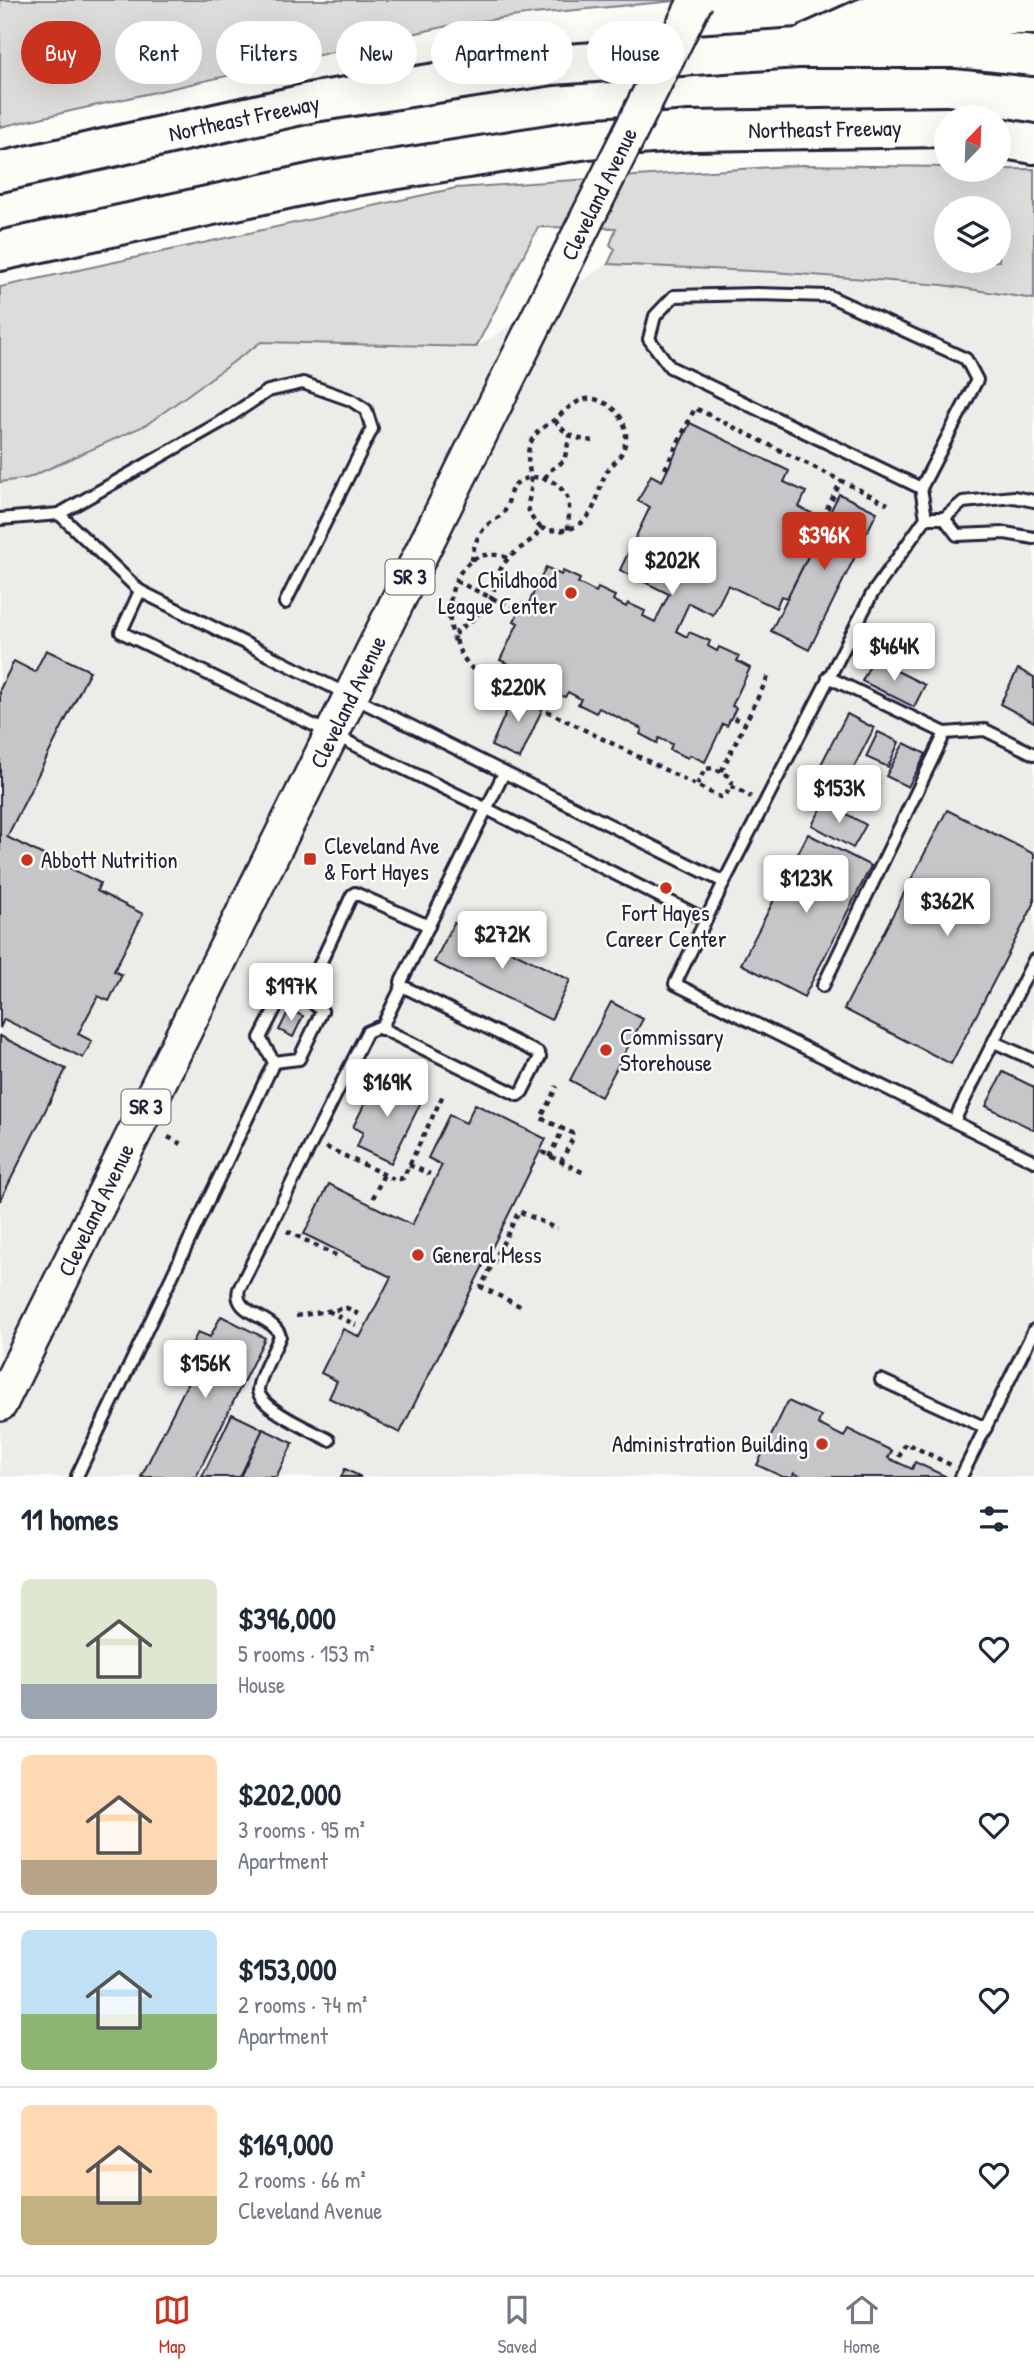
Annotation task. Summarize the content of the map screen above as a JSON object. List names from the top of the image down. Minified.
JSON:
{"streets":{"highway":["Northeast Freeway"],"main road":["Cleveland Avenue","SR 3"]},"places":{"other":["Childhood League Center","Abbott Nutrition","Fort Hayes Career Center","Commissary Storehouse","General Mess","Administration Building"],"transit":["Cleveland Ave & Fort Hayes"]},"north":"top right","page":{"chip":["Buy","Rent","Filters","New","Apartment","House"],"price":["$396K","$202K","$464K","$220K","$153K","$123K","$362K","$272K","$197K","$169K","$156K"],"heading":"11 homes","list":[{"name":"$396,000","note":"5 rooms · 153 m² · House"},{"name":"$202,000","note":"3 rooms · 95 m² · Apartment"},{"name":"$153,000","note":"2 rooms · 74 m² · Apartment"},{"name":"$169,000","note":"2 rooms · 66 m² · Cleveland Avenue"}],"tabs":["Map","Saved","Home"]}}
